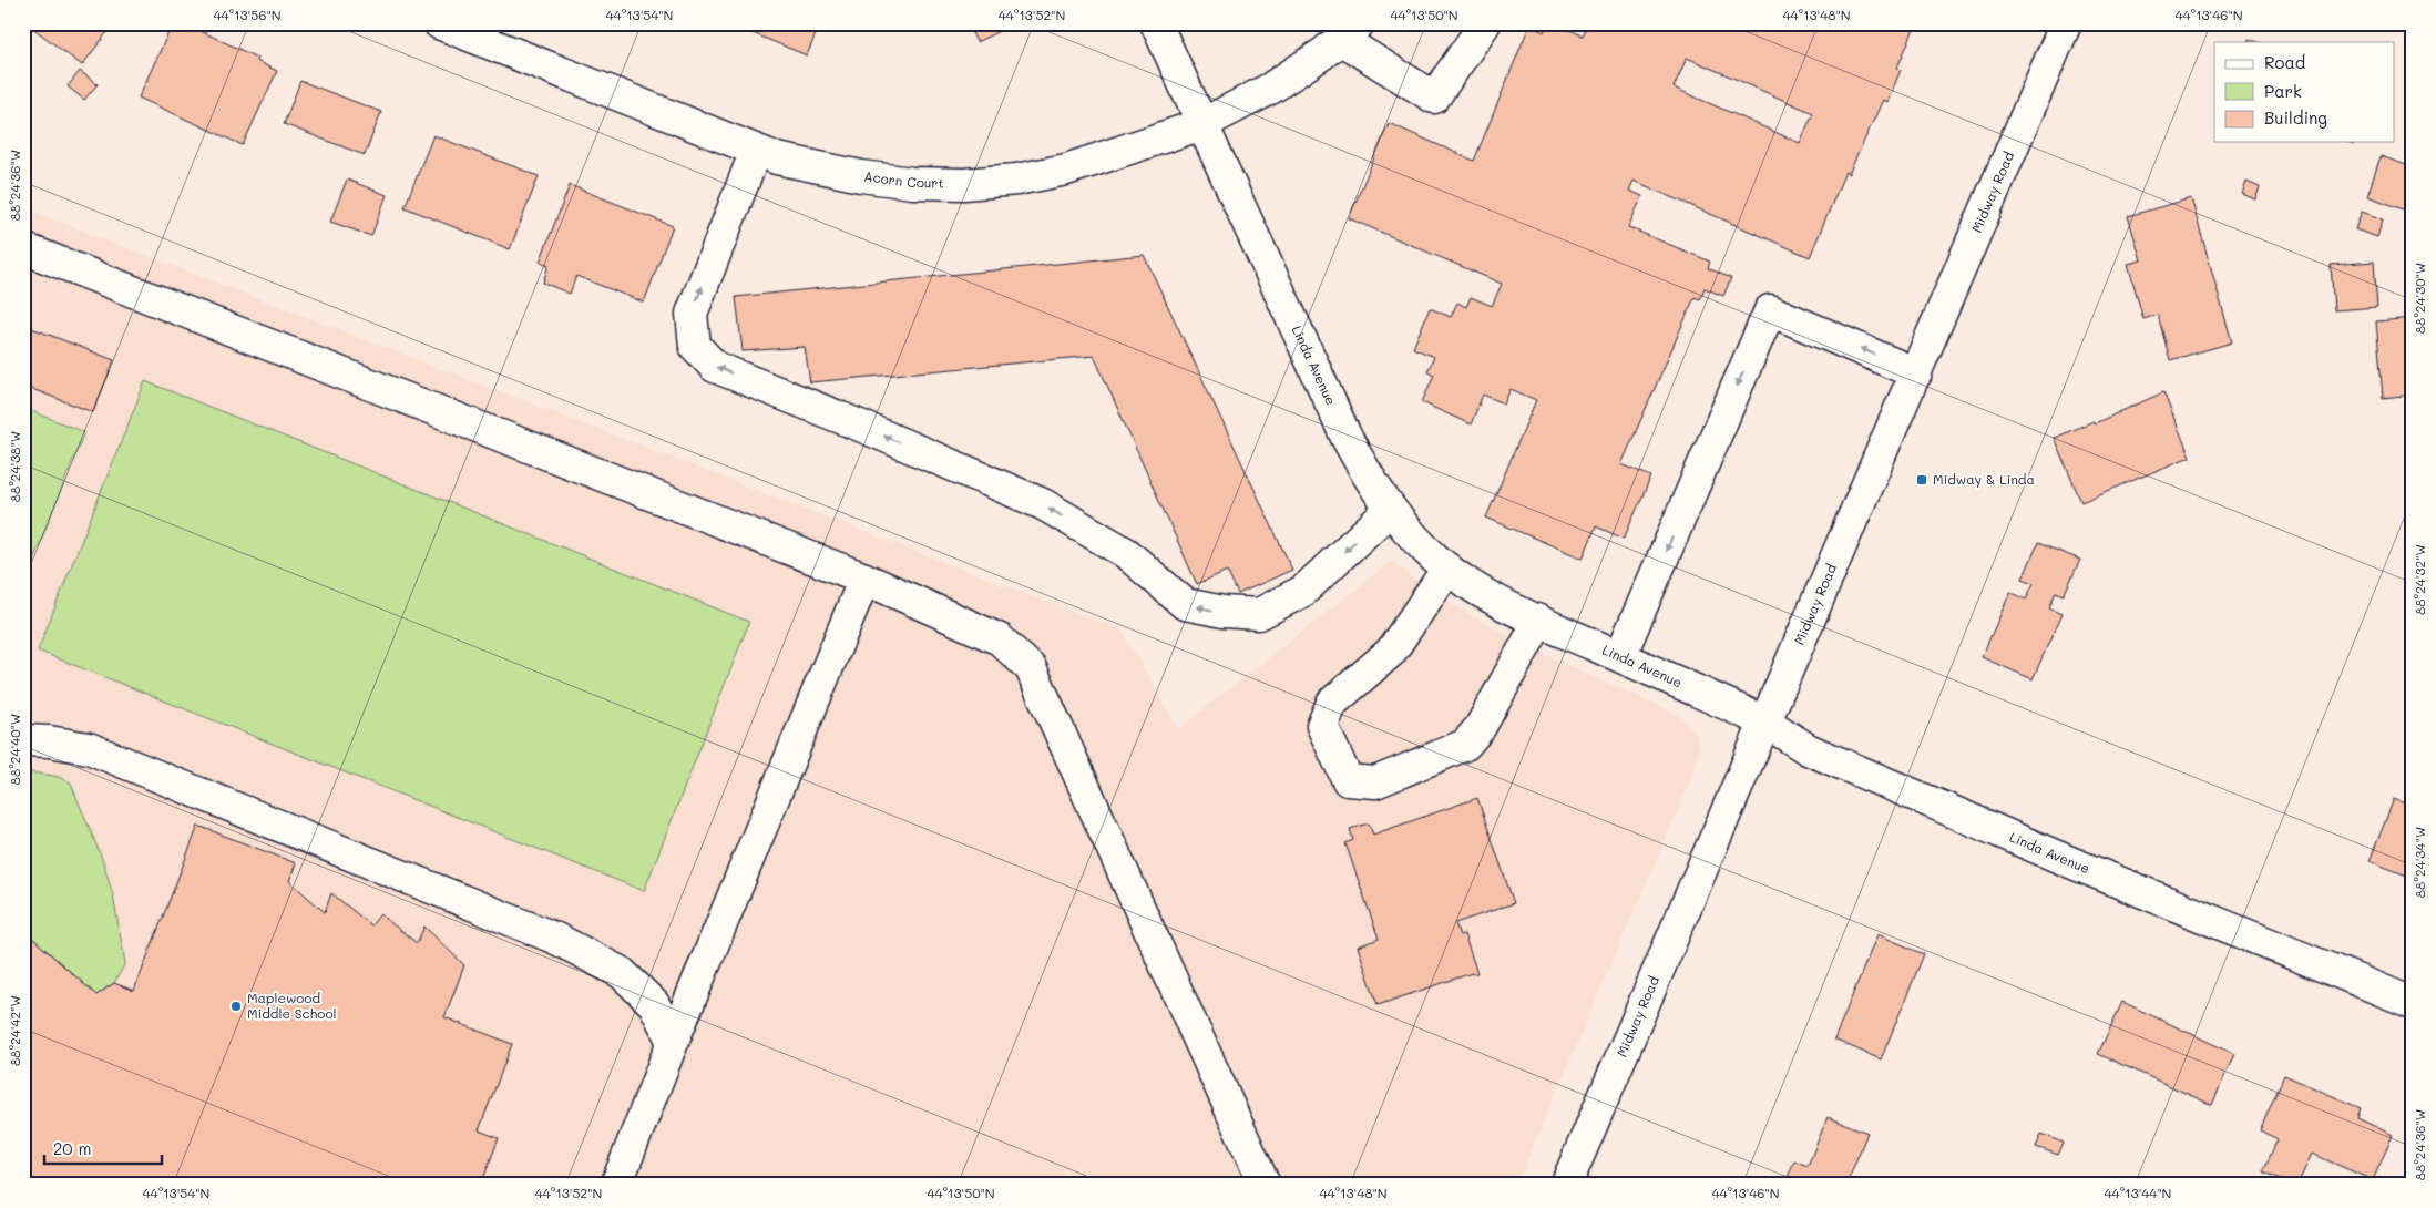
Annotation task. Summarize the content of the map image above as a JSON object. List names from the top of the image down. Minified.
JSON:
{"streets":{"street":["Acorn Court","Midway Road","Linda Avenue"]},"crossings":[["Acorn Court","Linda Avenue"],["Midway Road","Linda Avenue"]],"places":{"transit":["Midway & Linda"],"other":["Maplewood Middle School"]},"legend":["Road","Park","Building"],"scale_bar":"20 m","coordinates":["44°13'56\"N","44°13'54\"N","44°13'52\"N","44°13'50\"N","44°13'48\"N","44°13'46\"N","88°24'36\"W","88°24'30\"W","88°24'38\"W","88°24'32\"W","88°24'40\"W","88°24'34\"W","88°24'42\"W","44°13'44\"N"]}
